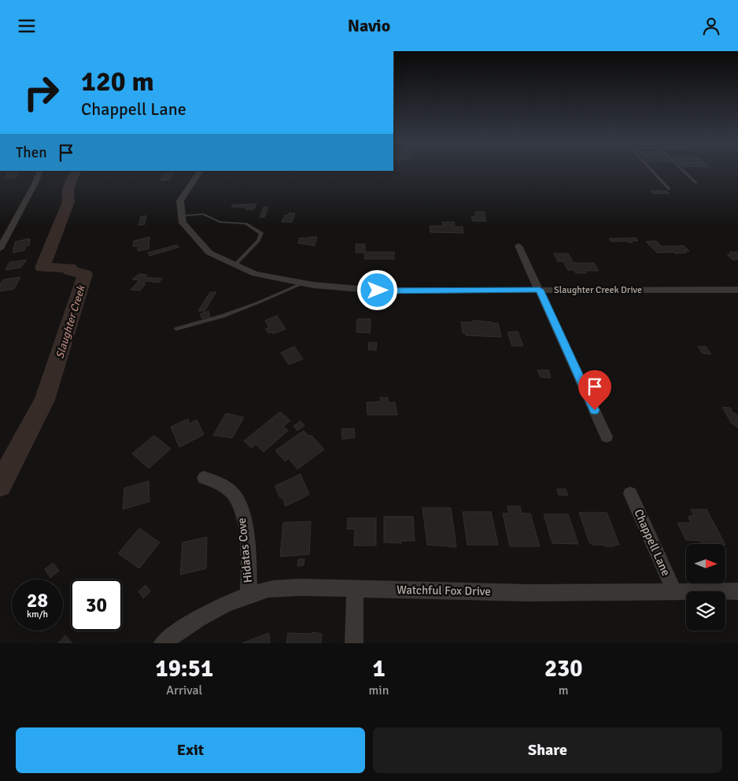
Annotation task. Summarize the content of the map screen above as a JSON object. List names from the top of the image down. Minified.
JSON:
{"streets":{"street":["Slaughter Creek Drive","Chappell Lane","Hidatas Cove","Watchful Fox Drive"]},"crossings":[["Chappell Lane","Watchful Fox Drive"],["Hidatas Cove","Watchful Fox Drive"]],"water":["Slaughter Creek"],"north":"right","page":{"header":"Navio","turn":["120 m","Chappell Lane"],"then":"Then","speed":"28 km/h","limit":"30","eta":["19:51","Arrival","1","min","230","m"],"buttons":["Exit","Share"]}}
